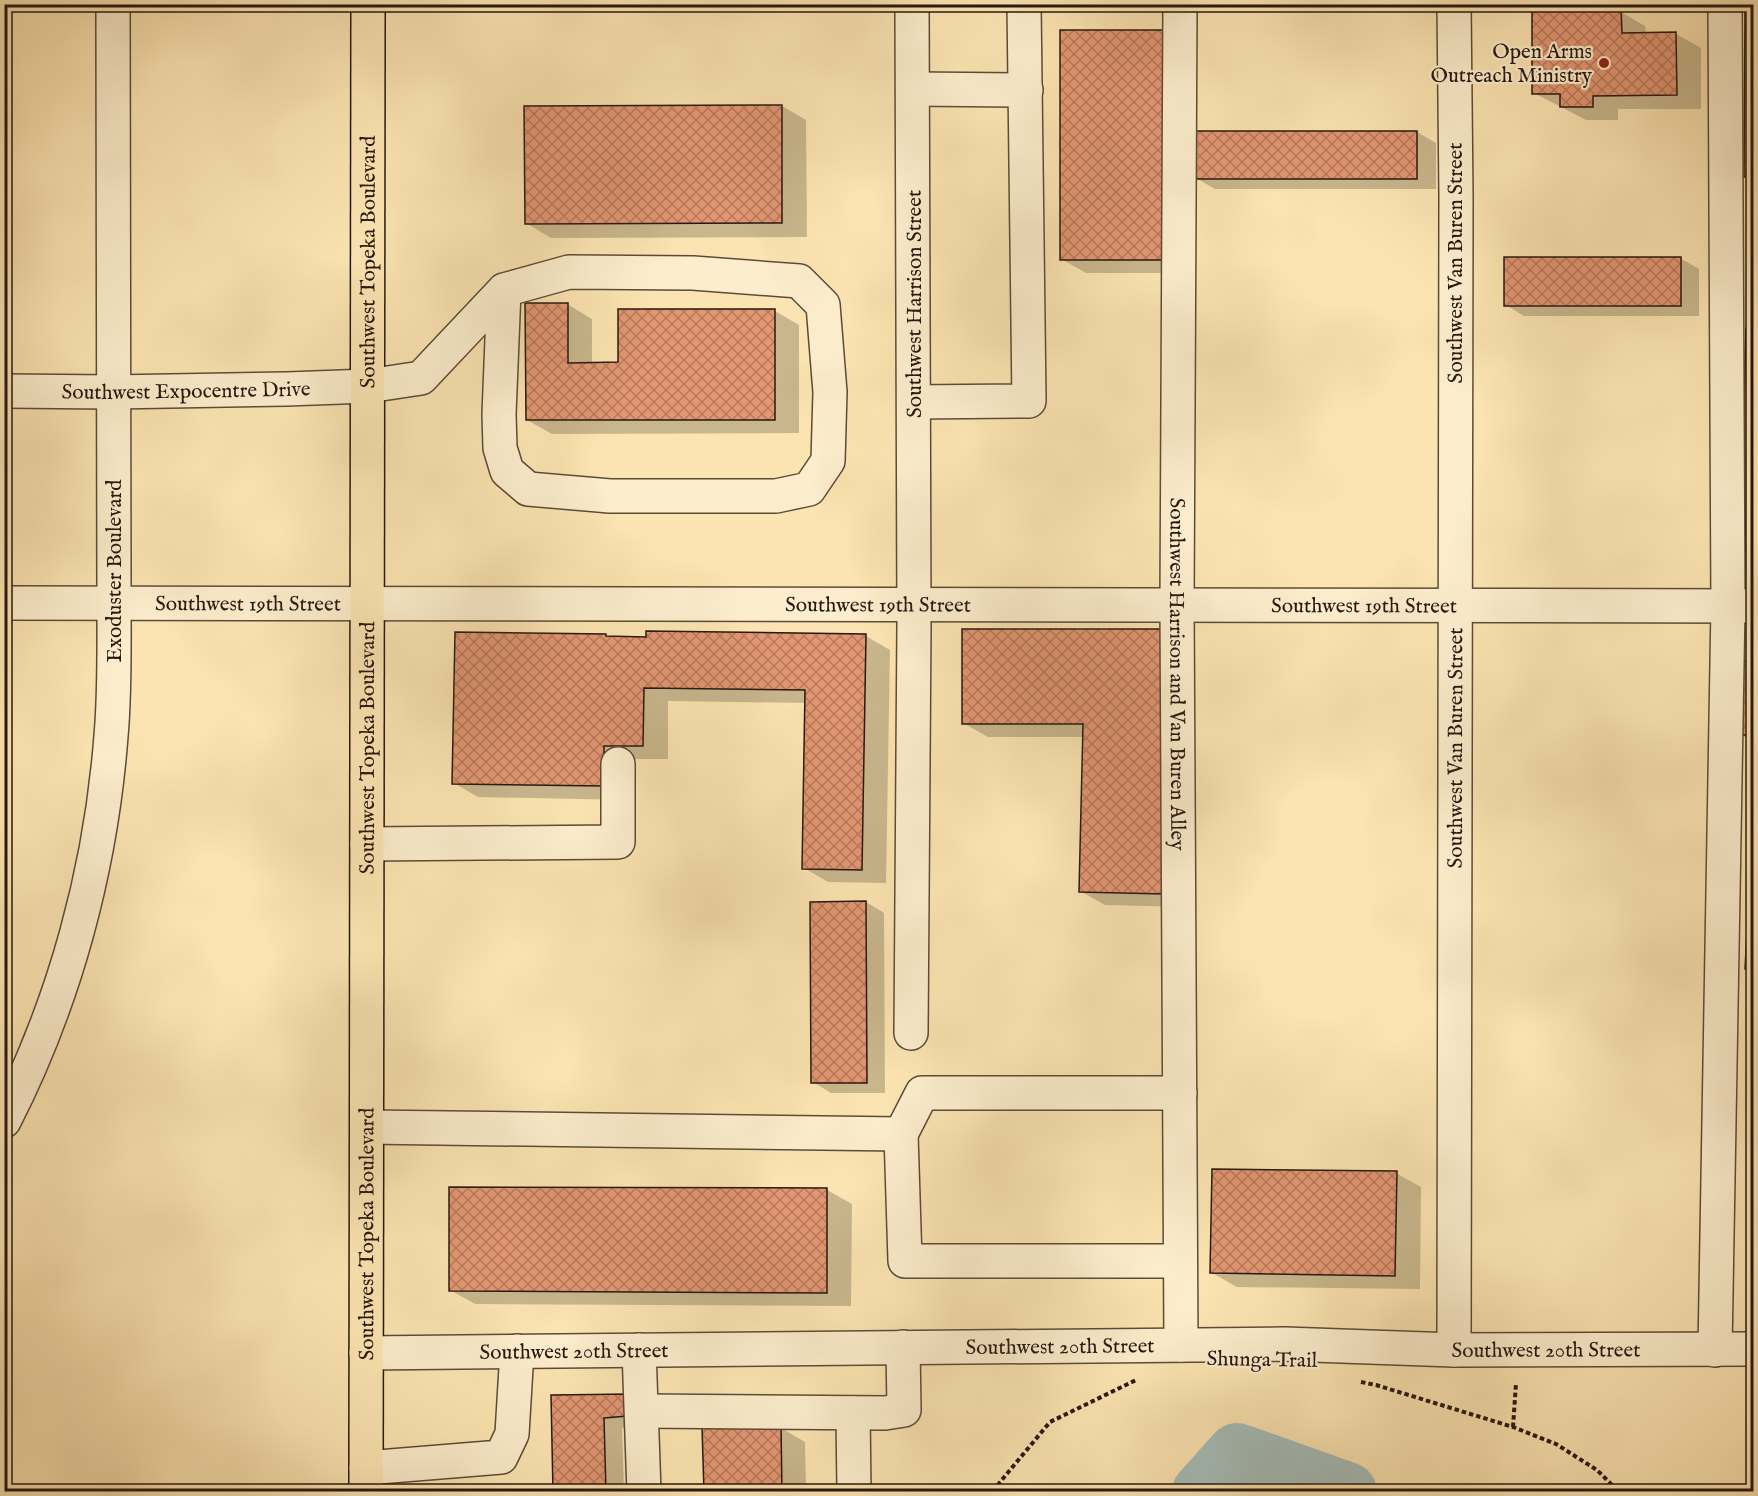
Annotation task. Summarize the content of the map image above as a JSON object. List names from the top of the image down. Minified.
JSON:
{"streets":{"main road":["Southwest Topeka Boulevard"],"street":["Southwest Van Buren Street","Southwest Harrison Street","Southwest Expocentre Drive","Exoduster Boulevard","Southwest 19th Street","Southwest Harrison and Van Buren Alley","Southwest 20th Street"]},"crossings":[["Southwest Topeka Boulevard","Southwest Expocentre Drive"],["Southwest Topeka Boulevard","Southwest 19th Street"],["Southwest Topeka Boulevard","Southwest 20th Street"],["Southwest Van Buren Street","Southwest 19th Street"],["Southwest Van Buren Street","Southwest 20th Street"],["Southwest Harrison Street","Southwest 19th Street"],["Southwest Expocentre Drive","Exoduster Boulevard"],["Exoduster Boulevard","Southwest 19th Street"],["Southwest 19th Street","Southwest Harrison and Van Buren Alley"],["Southwest Harrison and Van Buren Alley","Southwest 20th Street"]],"places":["Open Arms Outreach Ministry"]}
